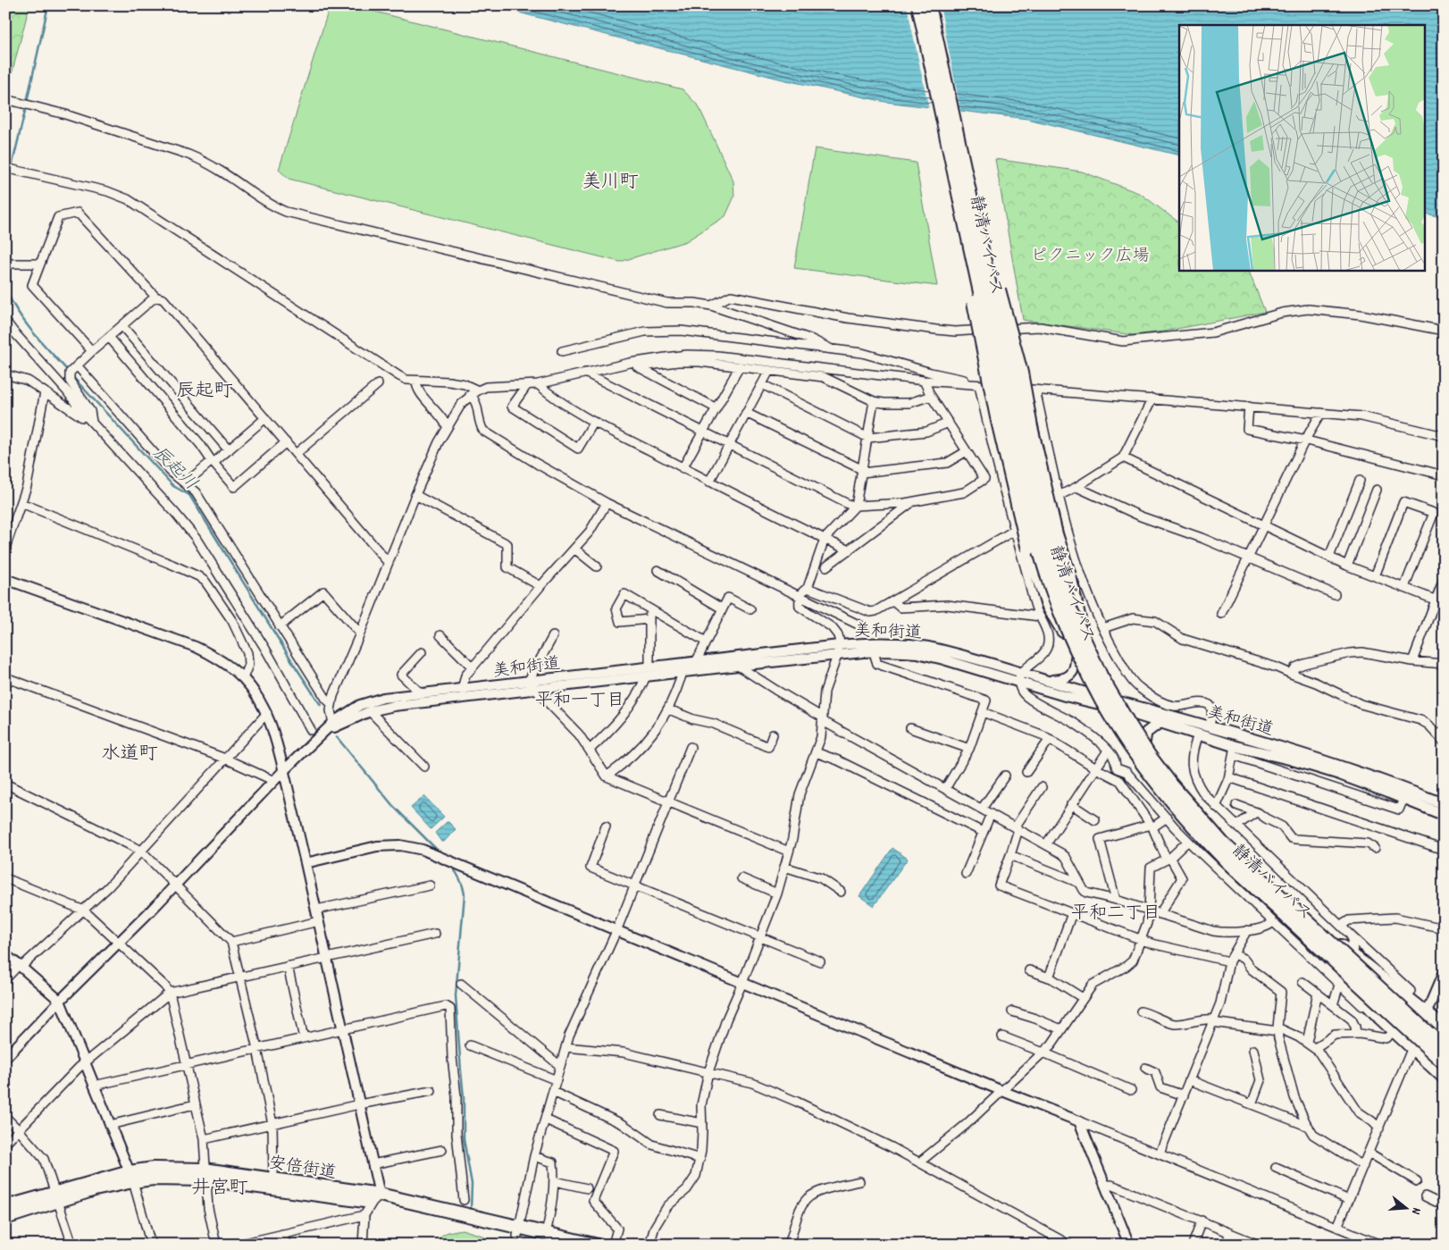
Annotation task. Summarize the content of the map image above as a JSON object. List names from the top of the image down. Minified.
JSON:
{"streets":{"main road":["静清バイパス","美和街道","安倍街道"]},"districts":["美川町","辰起町","平和一丁目","水道町","平和二丁目","井宮町"],"water":["辰起川"],"parks":["ピクニック広場"],"north":"right"}
